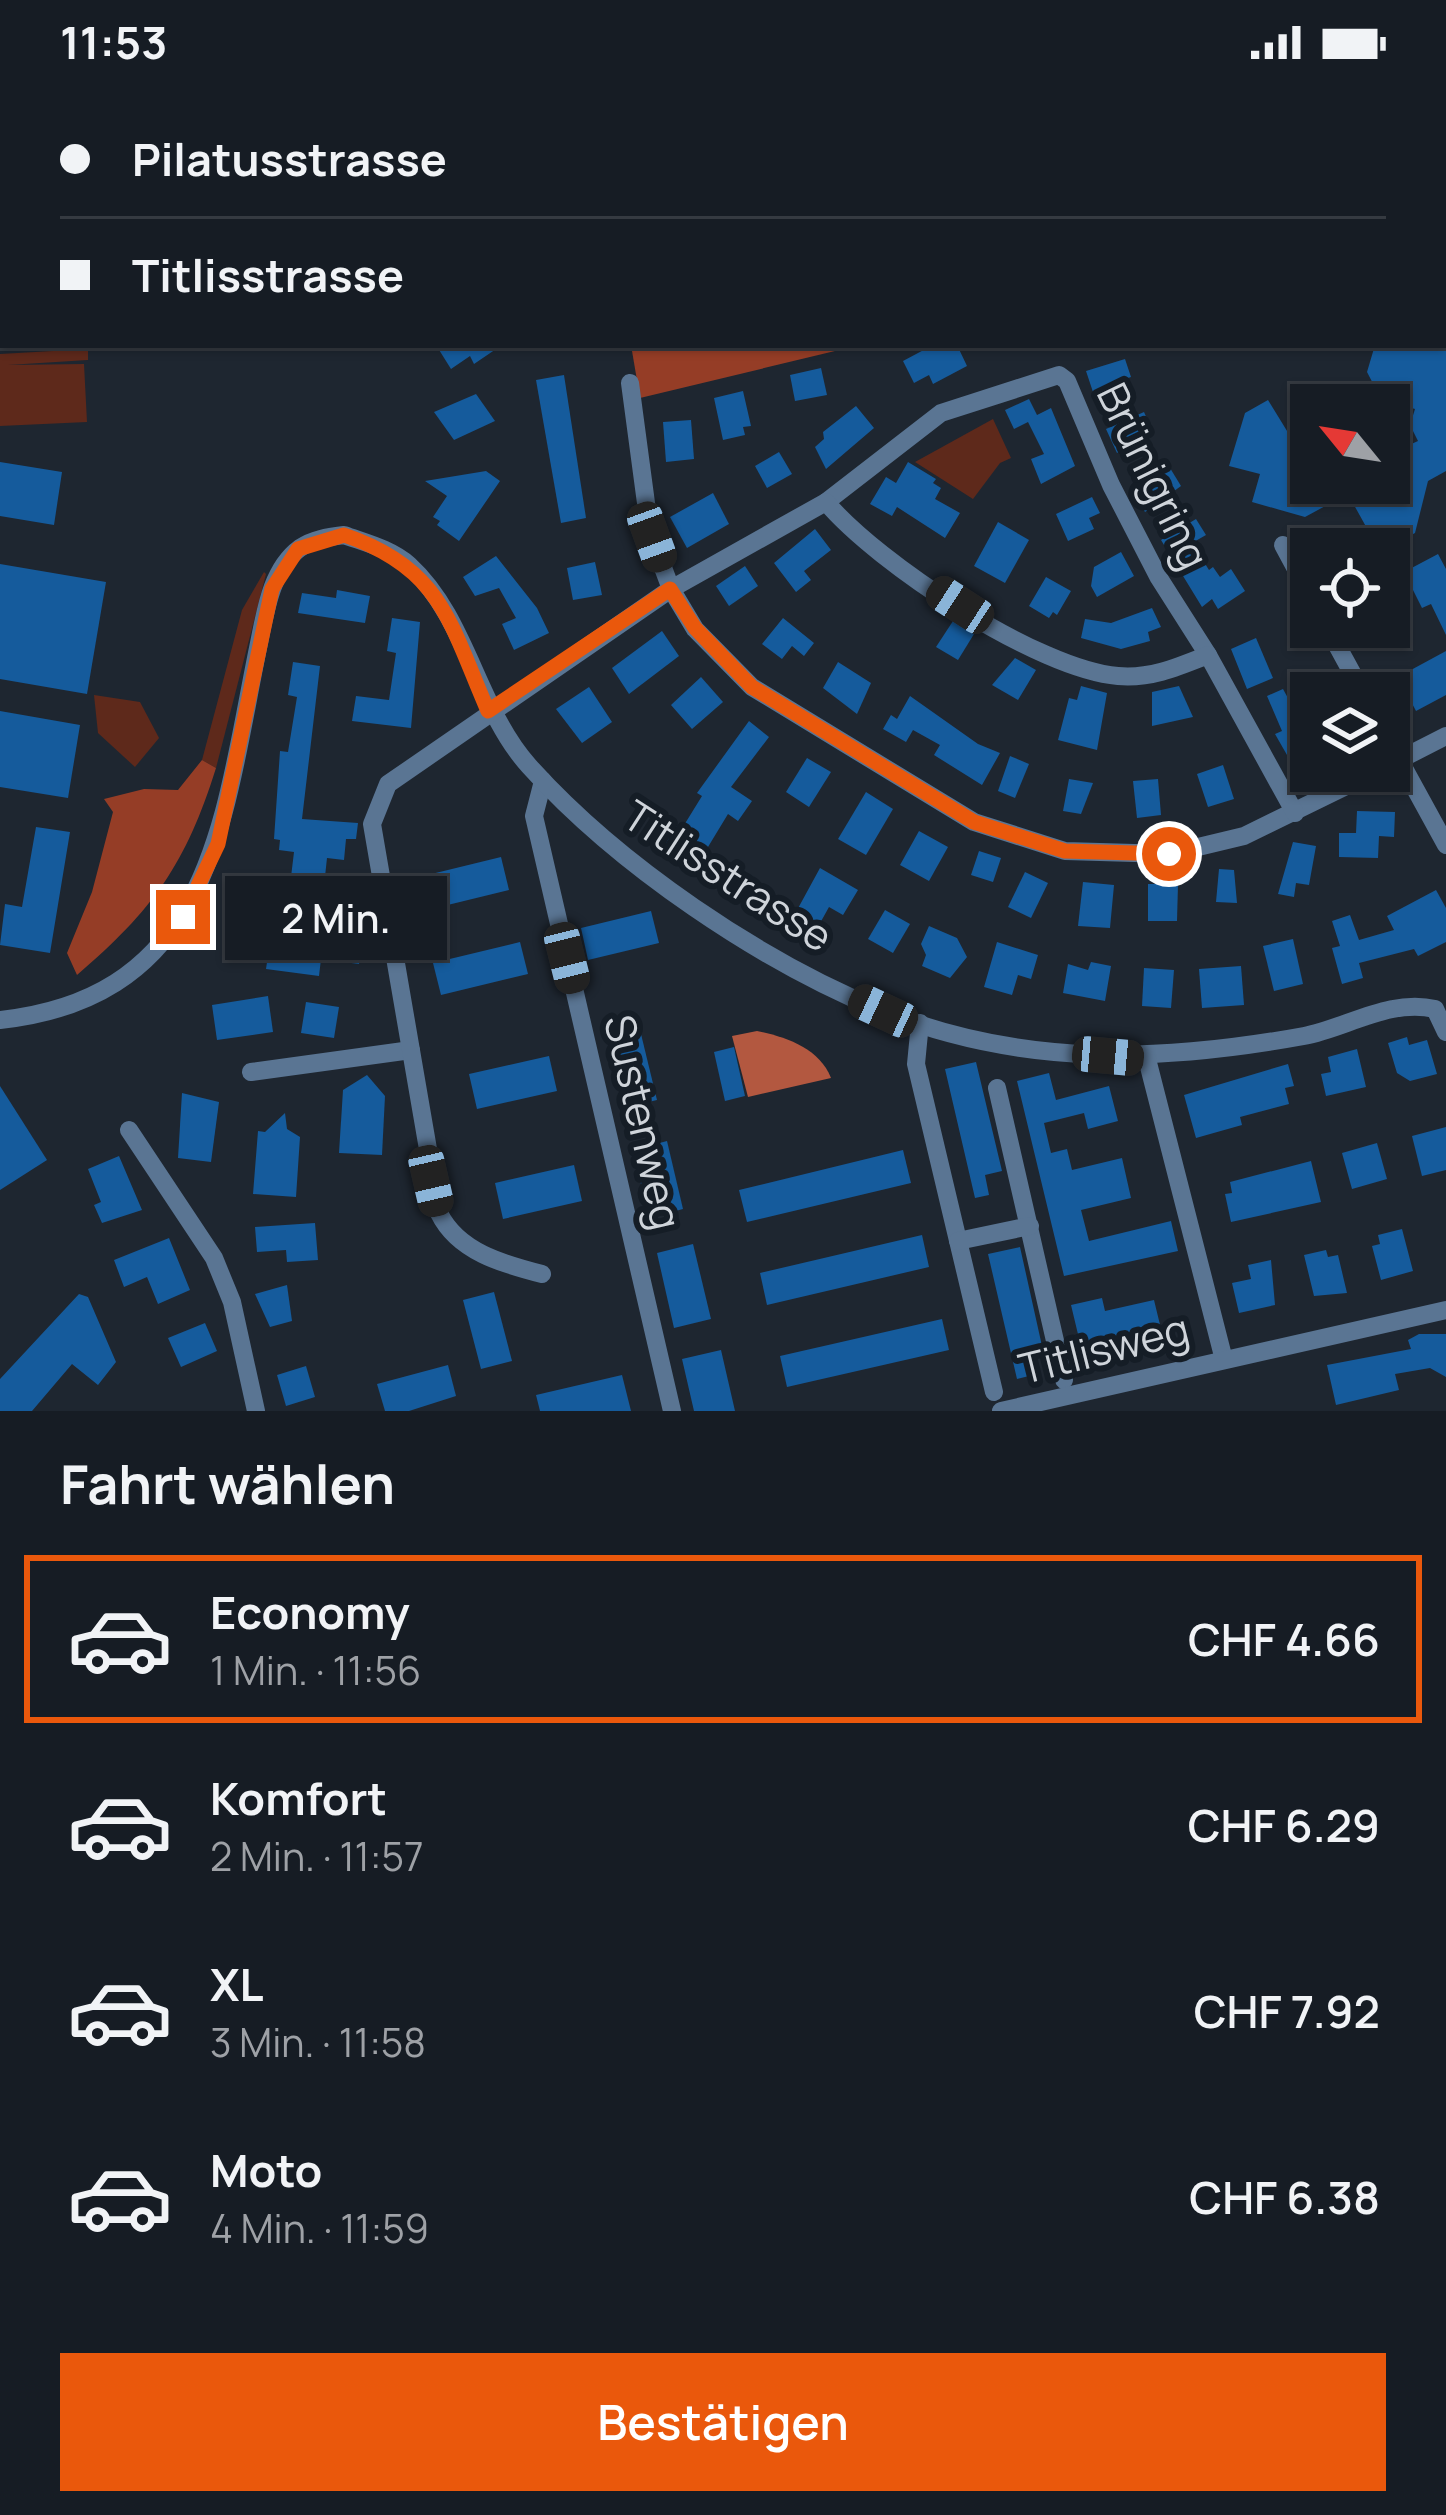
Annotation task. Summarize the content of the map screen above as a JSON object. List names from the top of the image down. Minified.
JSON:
{"streets":{"street":["Brünigring","Titlisstrasse","Sustenweg","Titlisweg"]},"crossings":[["Titlisstrasse","Sustenweg"]],"north":"top left","page":{"status":"11:53","banner":["Pilatusstrasse","Titlisstrasse"],"bubble":"2 Min.","heading":"Fahrt wählen","list":[{"name":"Economy","note":"1 Min. · 11:56","value":"CHF 4.66"},{"name":"Komfort","note":"2 Min. · 11:57","value":"CHF 6.29"},{"name":"XL","note":"3 Min. · 11:58","value":"CHF 7.92"},{"name":"Moto","note":"4 Min. · 11:59","value":"CHF 6.38"}],"buttons":"Bestätigen"}}
